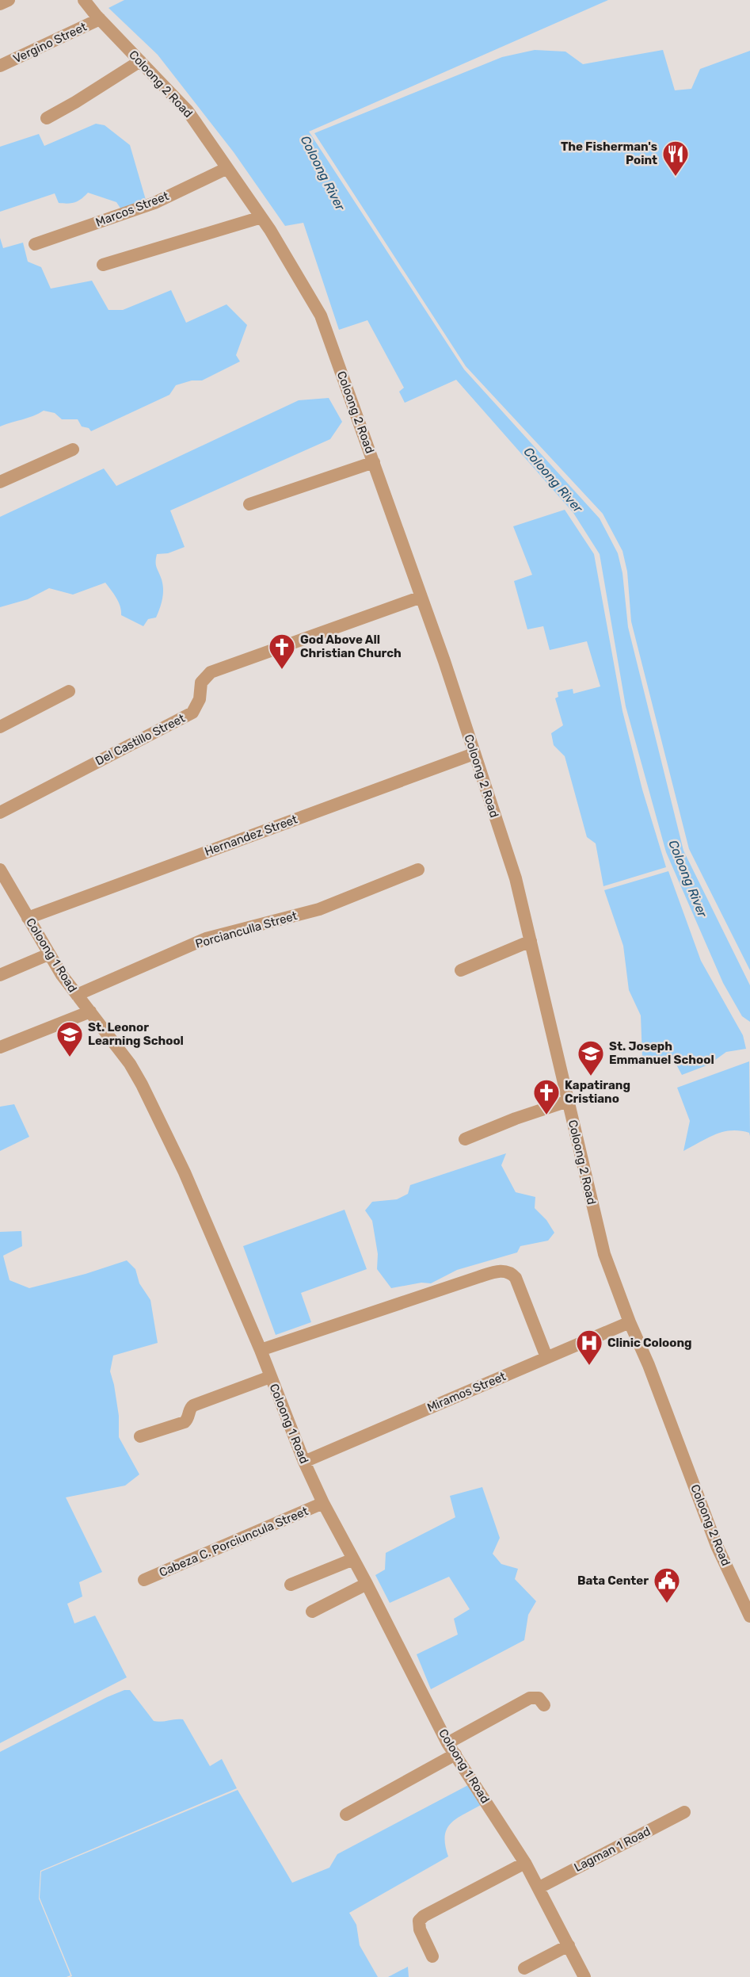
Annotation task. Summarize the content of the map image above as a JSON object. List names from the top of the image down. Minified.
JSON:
{"streets":{"street":["Vergino Street","Coloong 2 Road","Marcos Street","Del Castillo Street","Hernandez Street","Porcianculla Street","Coloong 1 Road","Miramos Street","Cabeza C. Porciuncula Street","Lagman 1 Road"]},"crossings":[["Vergino Street","Coloong 2 Road"],["Coloong 2 Road","Marcos Street"],["Coloong 2 Road","Del Castillo Street"],["Coloong 2 Road","Hernandez Street"],["Coloong 2 Road","Miramos Street"],["Hernandez Street","Coloong 1 Road"],["Porcianculla Street","Coloong 1 Road"],["Coloong 1 Road","Miramos Street"],["Coloong 1 Road","Cabeza C. Porciuncula Street"],["Coloong 1 Road","Lagman 1 Road"]],"water":["Coloong River"],"places":{"restaurant":["The Fisherman's Point"],"church":["God Above All Christian Church","Kapatirang Cristiano"],"school or university":["St. Leonor Learning School","St. Joseph Emmanuel School"],"hospital":["Clinic Coloong"],"public building":["Bata Center"]}}
